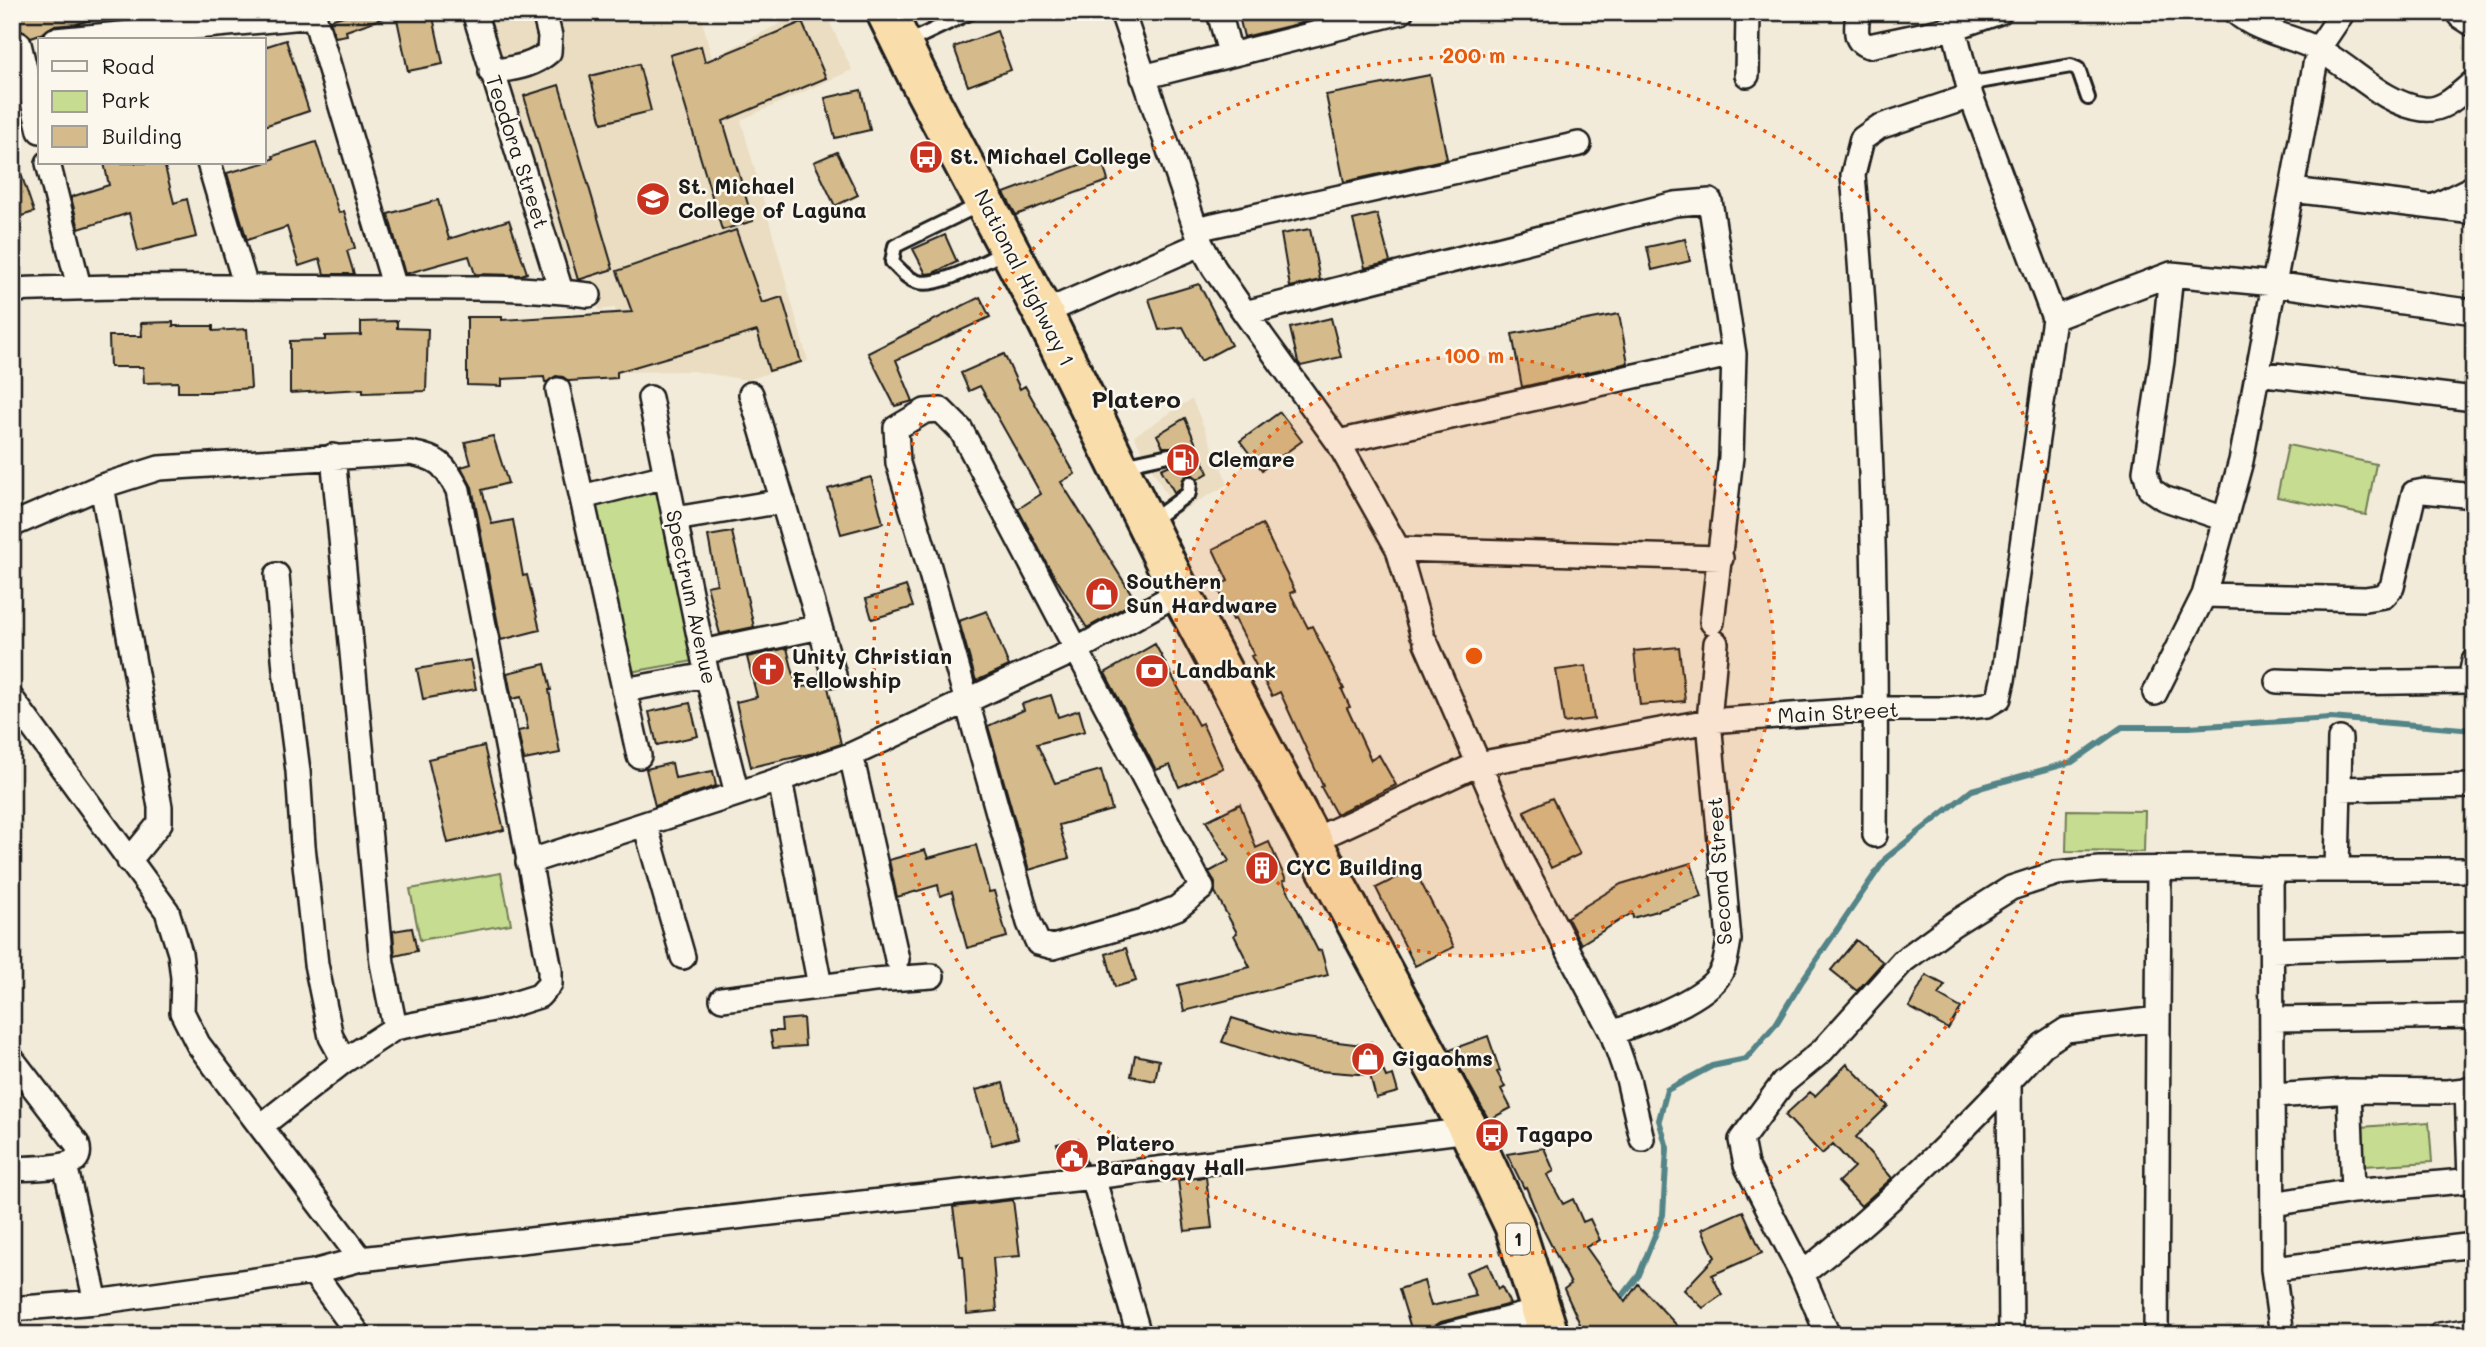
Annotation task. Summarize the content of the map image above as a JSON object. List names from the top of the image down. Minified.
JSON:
{"streets":{"highway":["National Highway 1","1"],"street":["Teodora Street","Spectrum Avenue","Main Street","Second Street"]},"crossings":[["National Highway 1","Main Street"],["Main Street","Second Street"]],"districts":["Platero"],"places":{"bus stop":["St. Michael College","Tagapo"],"school or university":["St. Michael College of Laguna"],"fuel station":["Clemare"],"shop":["Southern Sun Hardware","Gigaohms"],"church":["Unity Christian Fellowship"],"bank":["Landbank"],"building":["CYC Building"],"public building":["Platero Barangay Hall"]},"legend":["Road","Park","Building"],"rings":["200 m","100 m"]}
